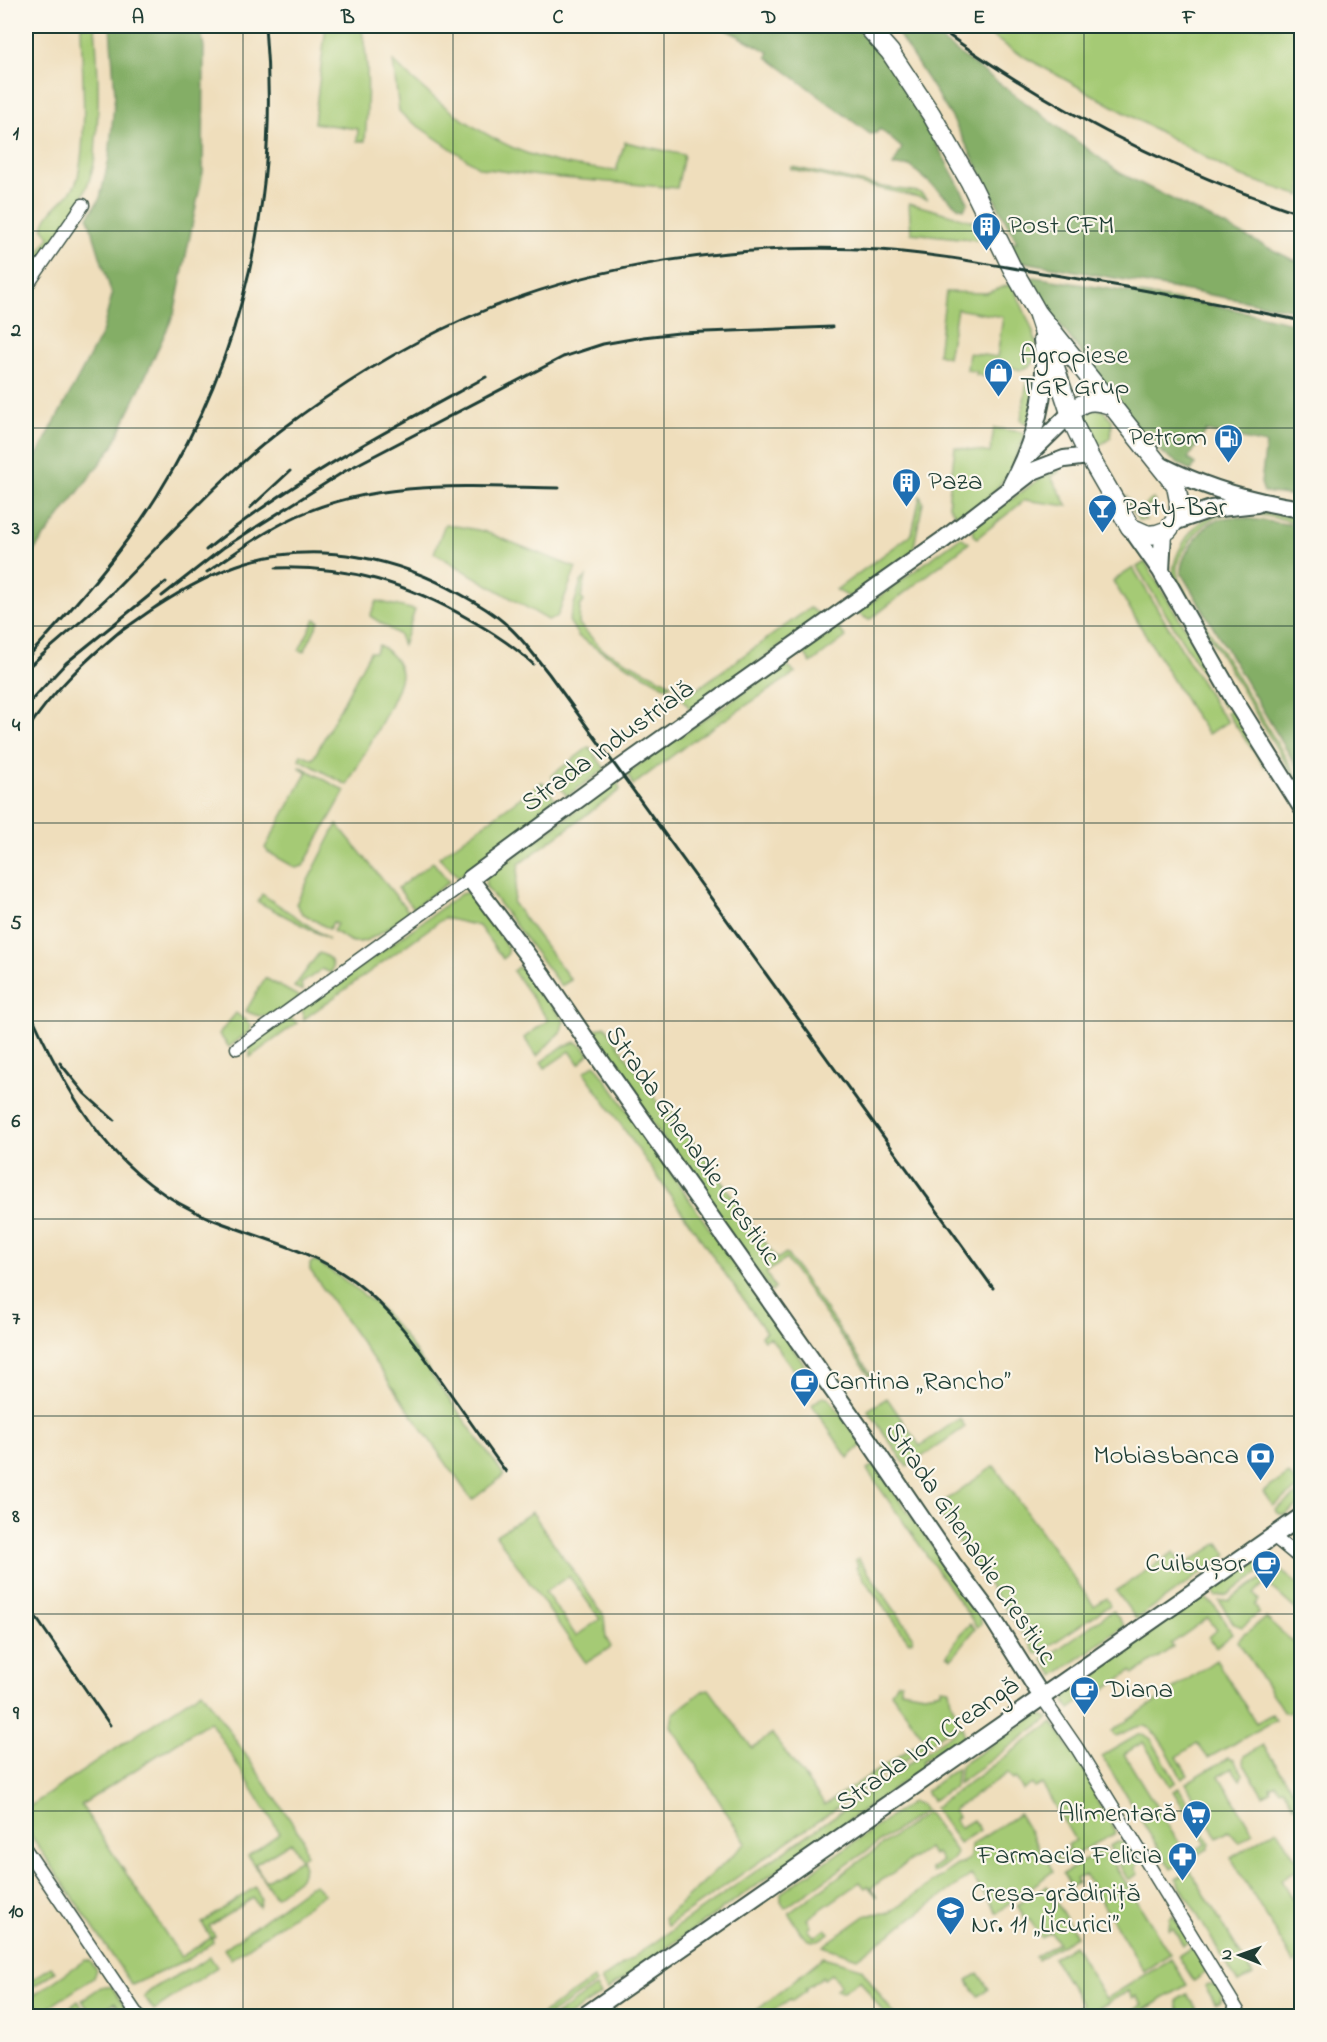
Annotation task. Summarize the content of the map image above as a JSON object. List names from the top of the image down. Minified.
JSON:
{"streets":{"street":["Strada Industrială","Strada Ghenadie Crestiuc","Strada Ion Creangă"]},"crossings":[["Strada Industrială","Strada Ghenadie Crestiuc"],["Strada Ghenadie Crestiuc","Strada Ion Creangă"]],"places":{"building":["Post CFM","Paza"],"shop":["Agropiese TGR Grup"],"fuel station":["Petrom"],"bar":["Paty-Bar"],"cafe":["Cantina „Rancho”","Cuibușor","Diana"],"bank":["Mobiasbanca"],"supermarket":["Alimentară"],"pharmacy":["Farmacia Felicia"],"school or university":["Creșa-grădiniță Nr. 11 „Licurici”"]},"north":"left","grid":{"columns":["A","B","C","D","E","F"],"rows":["1","2","3","4","5","6","7","8","9","10"]}}
